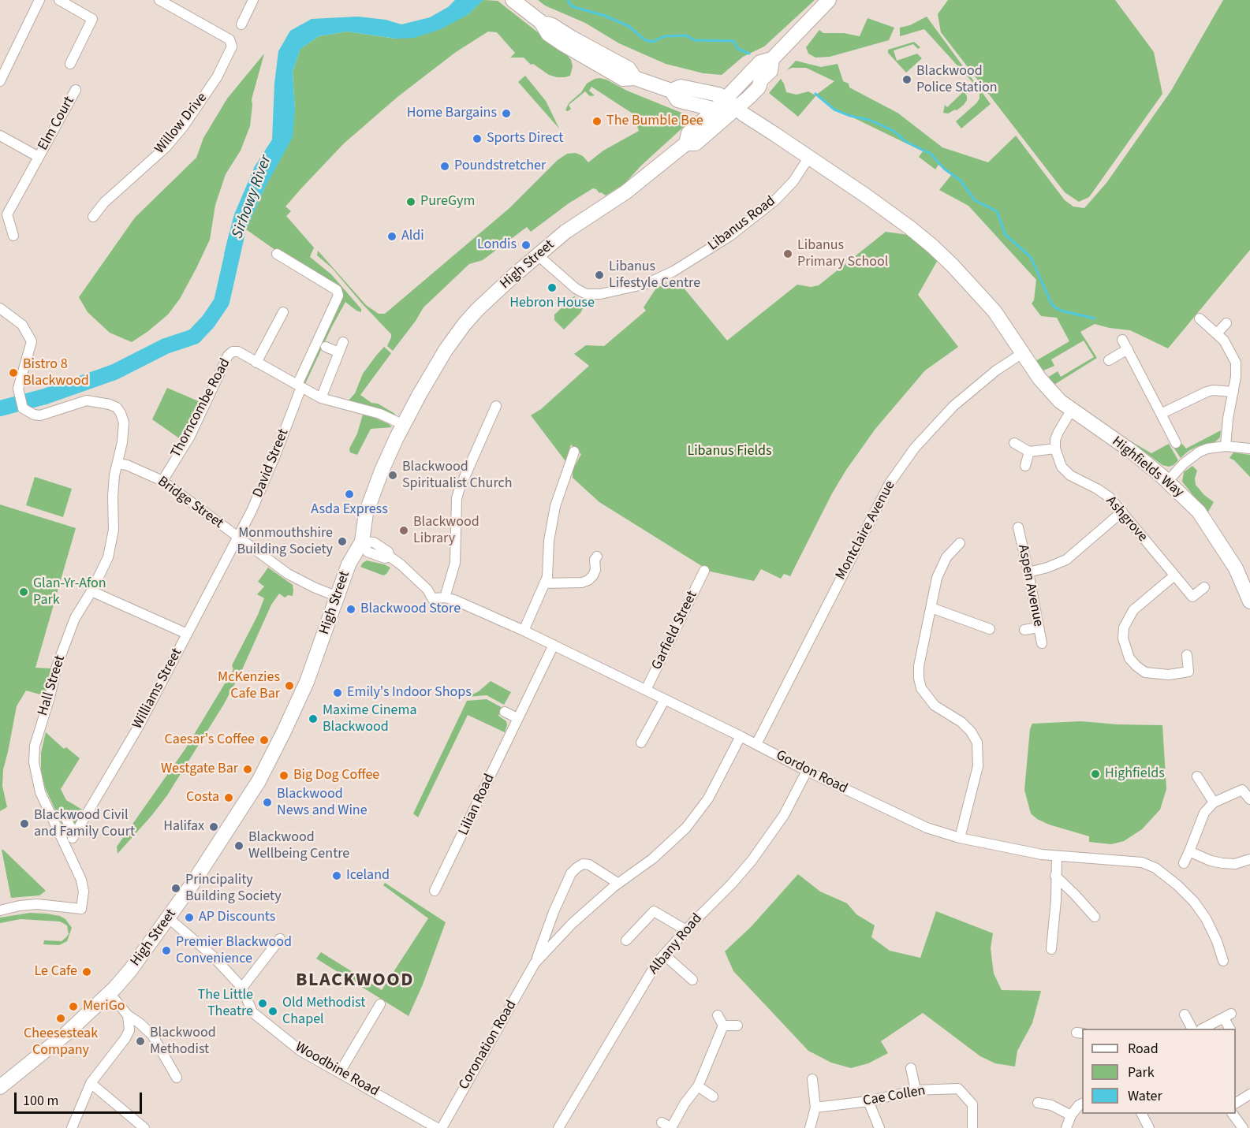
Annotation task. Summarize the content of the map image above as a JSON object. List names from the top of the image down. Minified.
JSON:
{"streets":{"main road":["High Street","Highfields Way"],"street":["Elm Court","Willow Drive","Libanus Road","Thorncombe Road","David Street","Bridge Street","Ashgrove","Montclaire Avenue","Aspen Avenue","Garfield Street","Hall Street","Williams Street","Gordon Road","Lilian Road","Albany Road","Coronation Road","Woodbine Road","Cae Collen"]},"crossings":[["Libanus Road","High Street"],["Libanus Road","Highfields Way"],["High Street","Thorncombe Road"],["High Street","Bridge Street"],["High Street","Gordon Road"],["High Street","Woodbine Road"],["Thorncombe Road","David Street"],["Thorncombe Road","Bridge Street"],["David Street","Bridge Street"],["David Street","Williams Street"],["Highfields Way","Montclaire Avenue"],["Bridge Street","Hall Street"],["Bridge Street","Williams Street"],["Montclaire Avenue","Gordon Road"],["Garfield Street","Gordon Road"],["Gordon Road","Lilian Road"],["Gordon Road","Albany Road"],["Gordon Road","Coronation Road"]],"districts":["BLACKWOOD"],"water":["Sirhowy River"],"parks":["Libanus Fields"],"places":["Blackwood Police Station","Home Bargains","The Bumble Bee","Sports Direct","Poundstretcher","PureGym","Aldi","Londis","Libanus Primary School","Libanus Lifestyle Centre","Hebron House","Bistro 8 Blackwood","Blackwood Spiritualist Church","Asda Express","Blackwood Library","Monmouthshire Building Society","Glan-Yr-Afon Park","Blackwood Store","McKenzies Cafe Bar","Emily's Indoor Shops","Maxime Cinema Blackwood","Caesar's Coffee","Westgate Bar","Highfields","Big Dog Coffee","Costa","Blackwood News and Wine","Blackwood Civil and Family Court","Halifax","Blackwood Wellbeing Centre","Iceland","Principality Building Society","AP Discounts","Premier Blackwood Convenience","Le Cafe","The Little Theatre","MeriGo","Old Methodist Chapel","Cheesesteak Company","Blackwood Methodist"],"legend":["Road","Park","Water"],"scale_bar":"100 m"}
